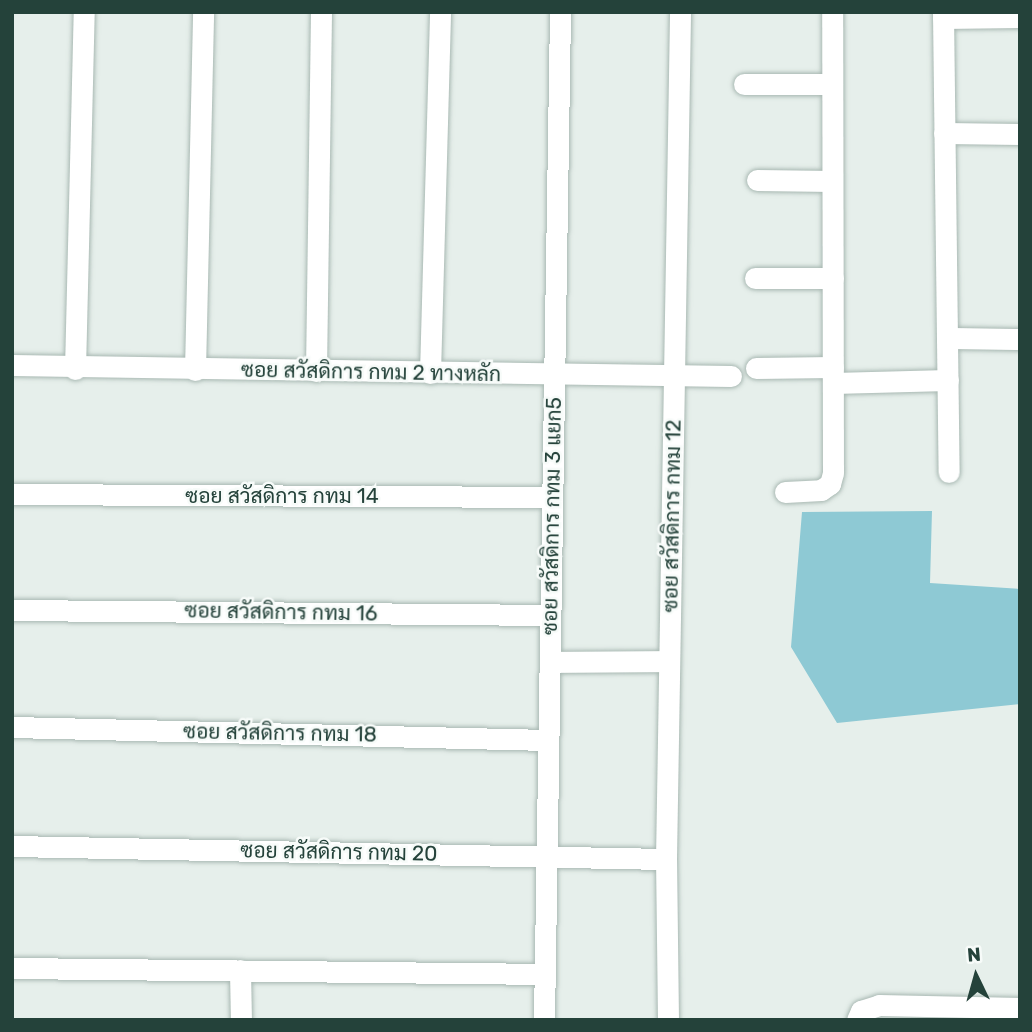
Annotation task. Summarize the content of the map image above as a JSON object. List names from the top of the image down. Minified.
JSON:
{"streets":{"street":["ซอย สวัสดิการ กทม 2 ทางหลัก","ซอย สวัสดิการ กทม 14","ซอย สวัสดิการ กทม 3 แยก5","ซอย สวัสดิการ กทม 12","ซอย สวัสดิการ กทม 16","ซอย สวัสดิการ กทม 18","ซอย สวัสดิการ กทม 20"]},"crossings":[["ซอย สวัสดิการ กทม 2 ทางหลัก","ซอย สวัสดิการ กทม 3 แยก5"],["ซอย สวัสดิการ กทม 2 ทางหลัก","ซอย สวัสดิการ กทม 12"],["ซอย สวัสดิการ กทม 14","ซอย สวัสดิการ กทม 3 แยก5"],["ซอย สวัสดิการ กทม 3 แยก5","ซอย สวัสดิการ กทม 16"],["ซอย สวัสดิการ กทม 3 แยก5","ซอย สวัสดิการ กทม 18"],["ซอย สวัสดิการ กทม 3 แยก5","ซอย สวัสดิการ กทม 20"],["ซอย สวัสดิการ กทม 12","ซอย สวัสดิการ กทม 20"]],"north":"top"}
